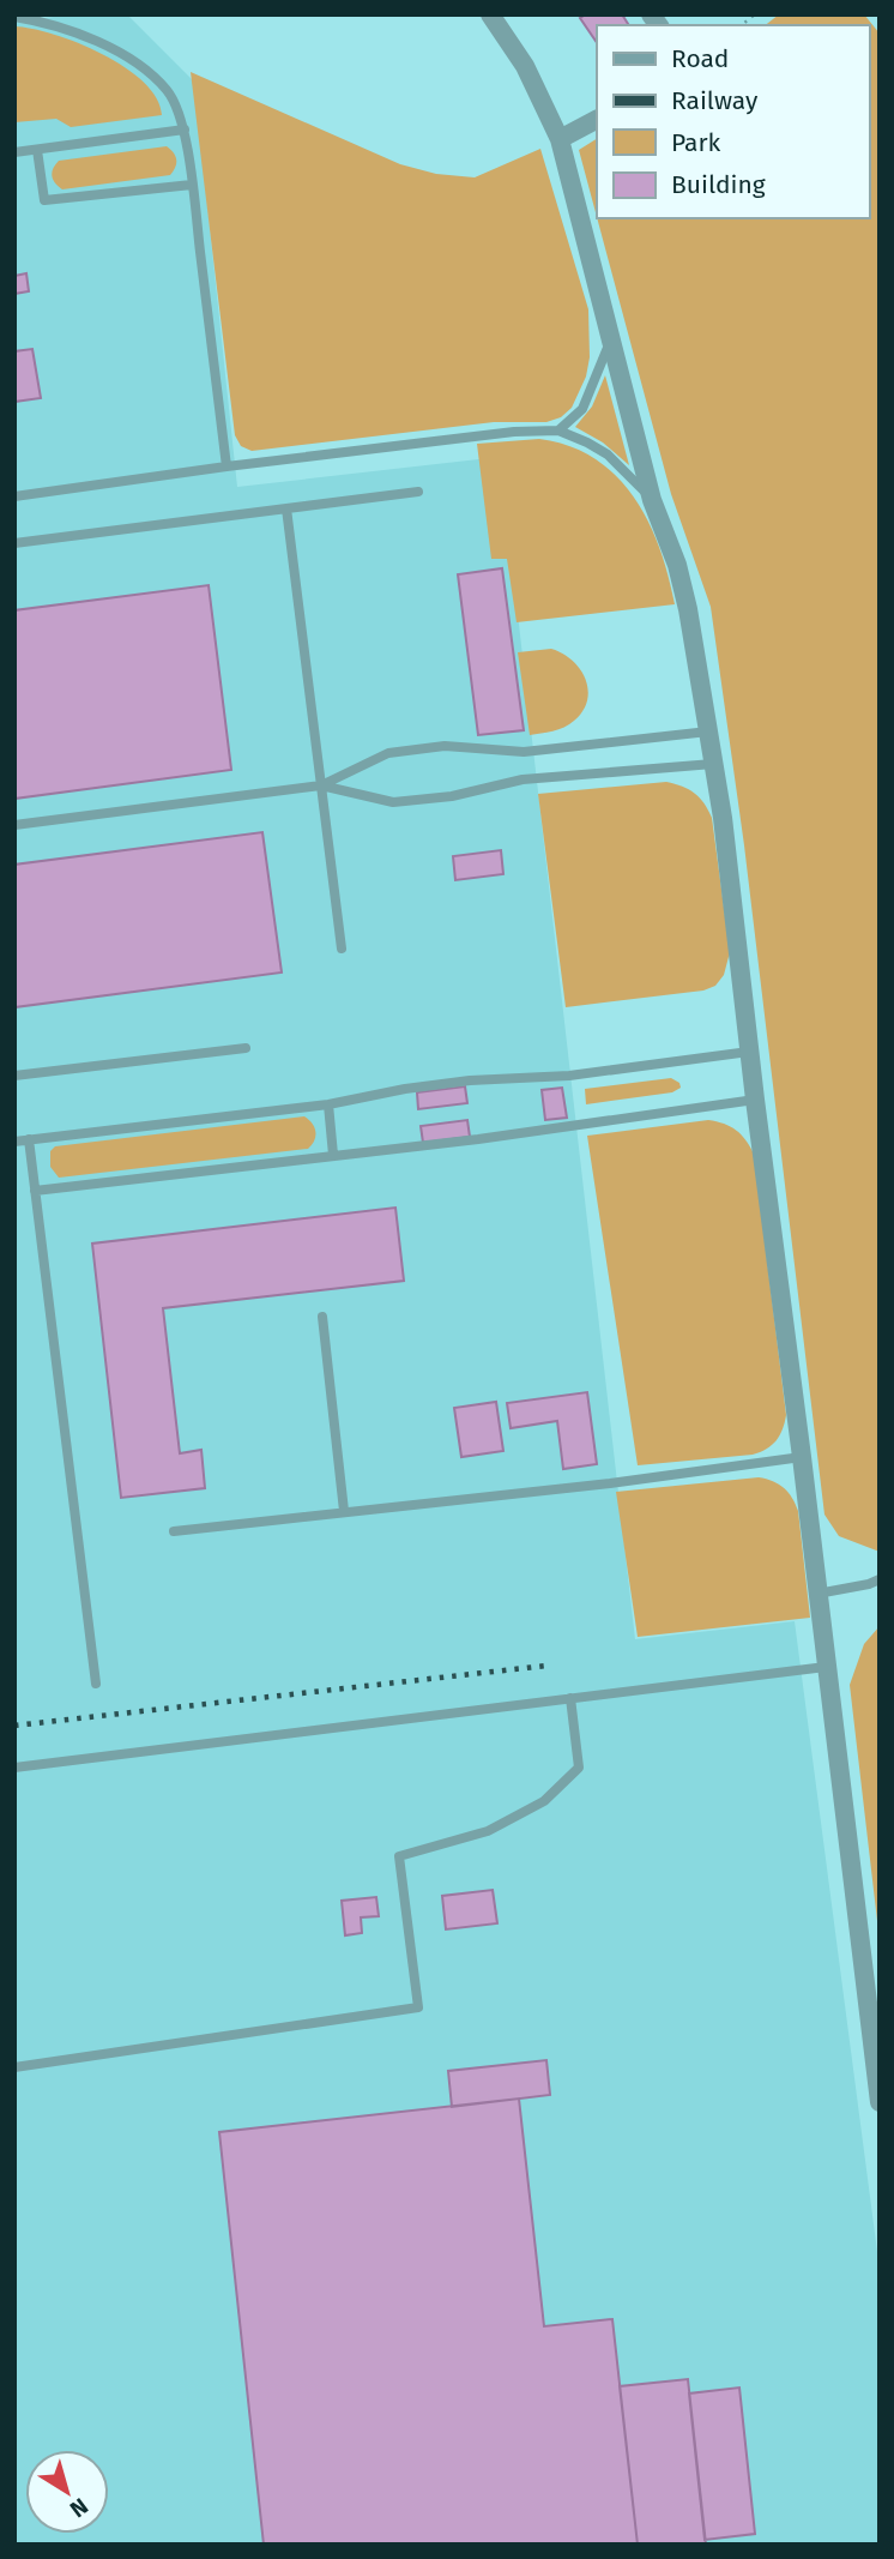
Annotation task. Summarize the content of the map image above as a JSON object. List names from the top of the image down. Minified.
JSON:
{"legend":["Road","Railway","Park","Building"],"north":"bottom right"}
